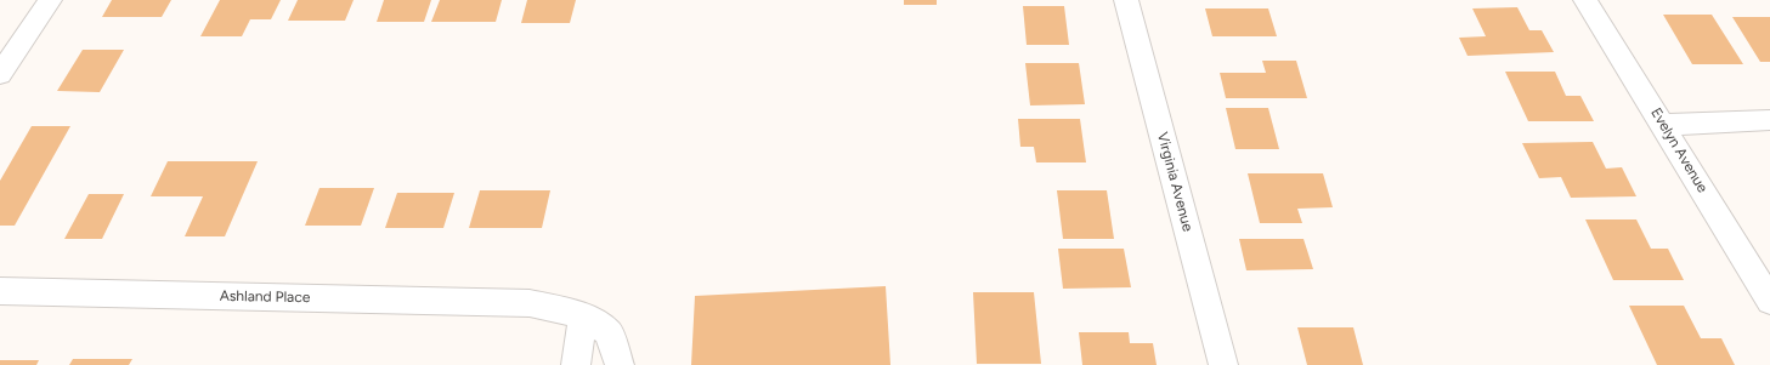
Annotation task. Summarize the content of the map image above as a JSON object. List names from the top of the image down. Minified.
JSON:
{"streets":{"street":["Evelyn Avenue","Virginia Avenue","Ashland Place"]}}
